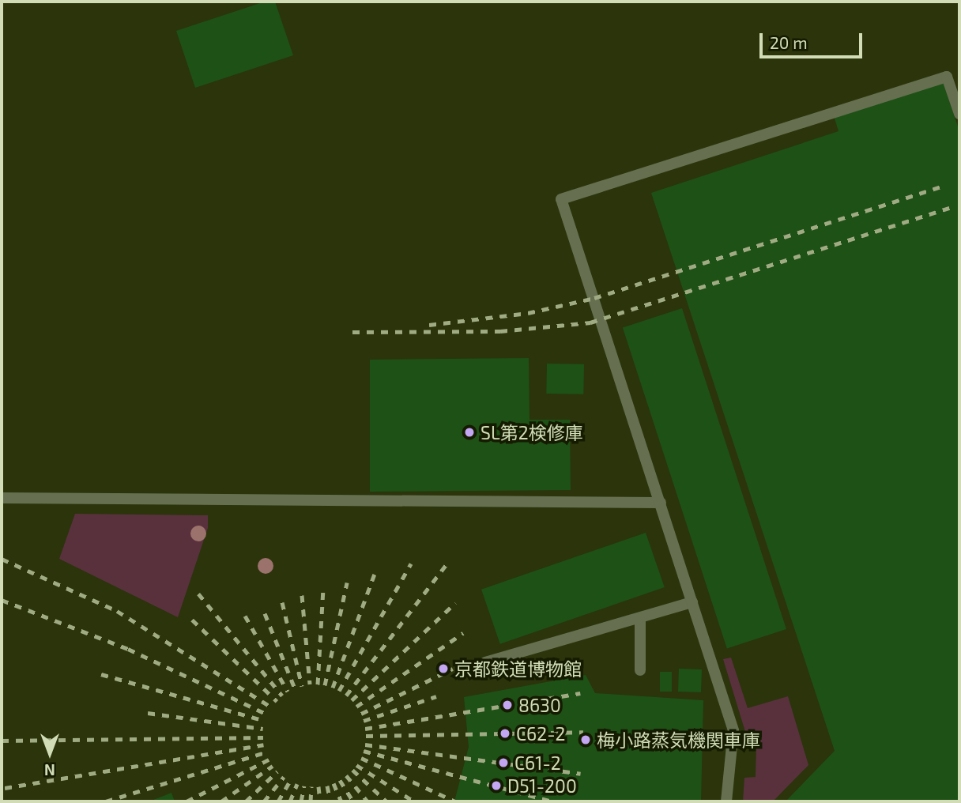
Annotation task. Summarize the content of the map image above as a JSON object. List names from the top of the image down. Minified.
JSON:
{"places":["SL第2検修庫","京都鉄道博物館","8630","C62-2","梅小路蒸気機関車庫","C61-2","D51-200"],"scale_bar":"20 m","north":"bottom"}
